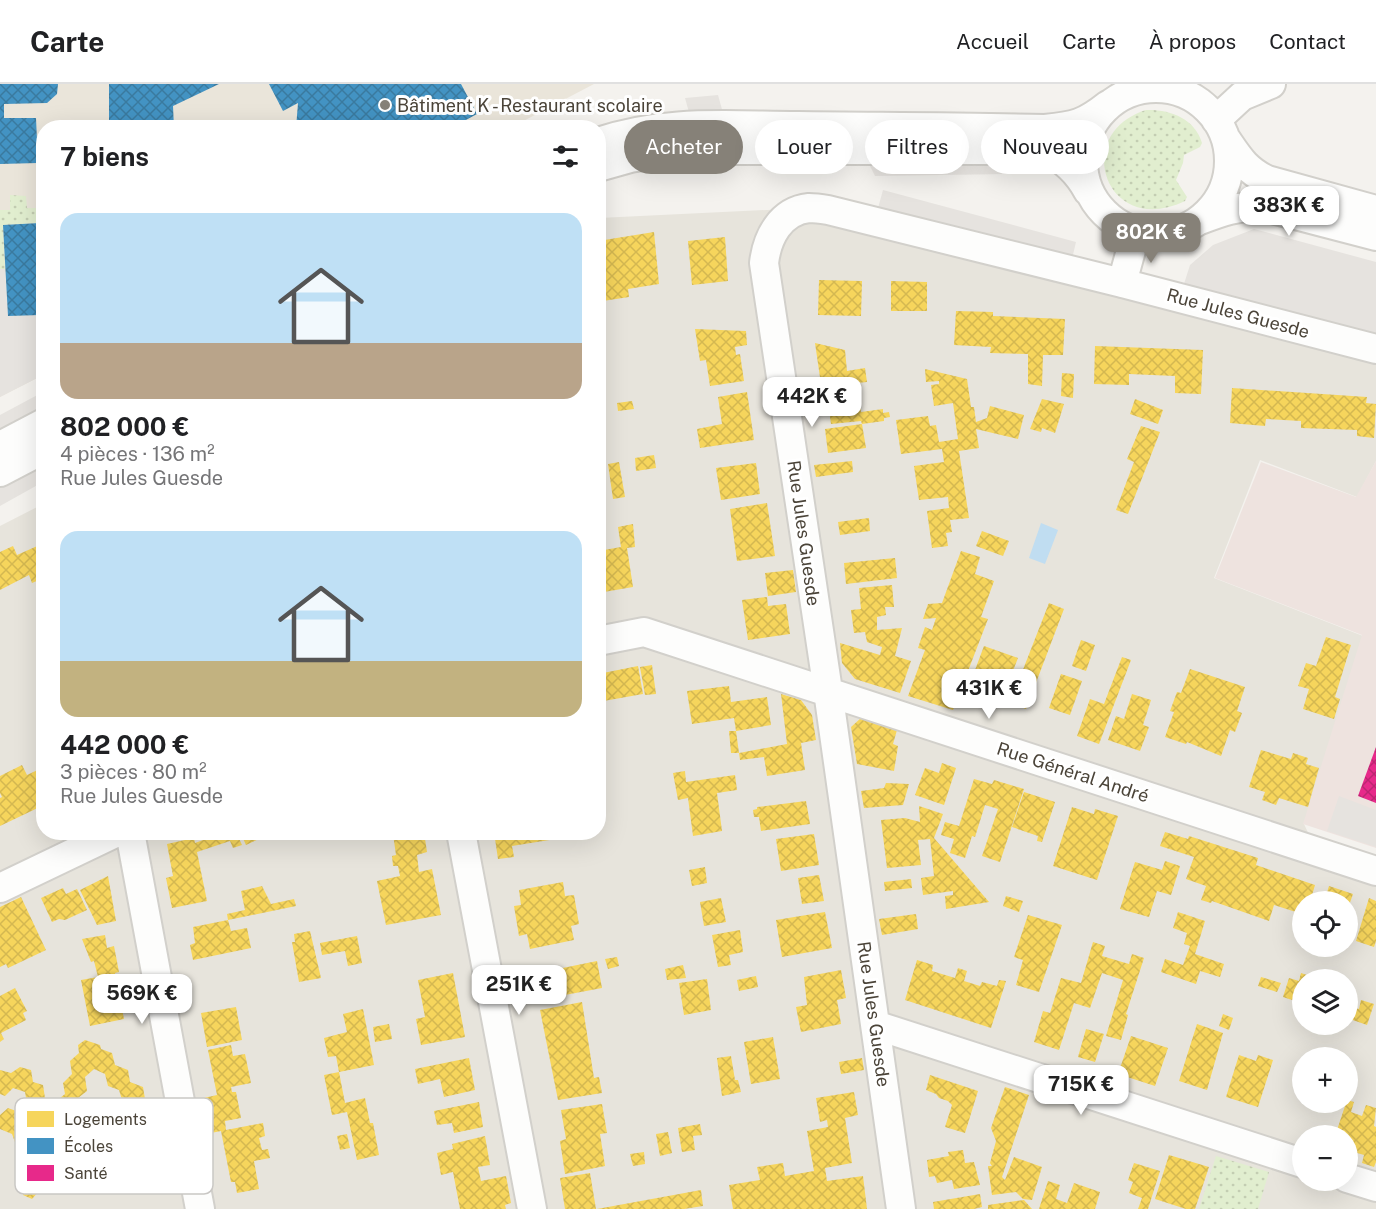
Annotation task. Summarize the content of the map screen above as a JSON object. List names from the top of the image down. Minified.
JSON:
{"streets":{"street":["Rue Jules Guesde","Rue Général André"]},"crossings":[["Rue Jules Guesde","Rue Général André"]],"places":["Bâtiment K - Restaurant scolaire"],"legend":["Logements","Écoles","Santé"],"page":{"header":"Carte","nav":["Accueil","Carte","À propos","Contact"],"chip":["Acheter","Louer","Filtres","Nouveau"],"heading":"7 biens","price":["383K €","802K €","442K €","431K €","251K €","569K €","715K €"],"list":[{"name":"802 000 €","note":"4 pièces · 136 m² · Rue Jules Guesde"},{"name":"442 000 €","note":"3 pièces · 80 m² · Rue Jules Guesde"}],"map_buttons":["+","−"]}}
